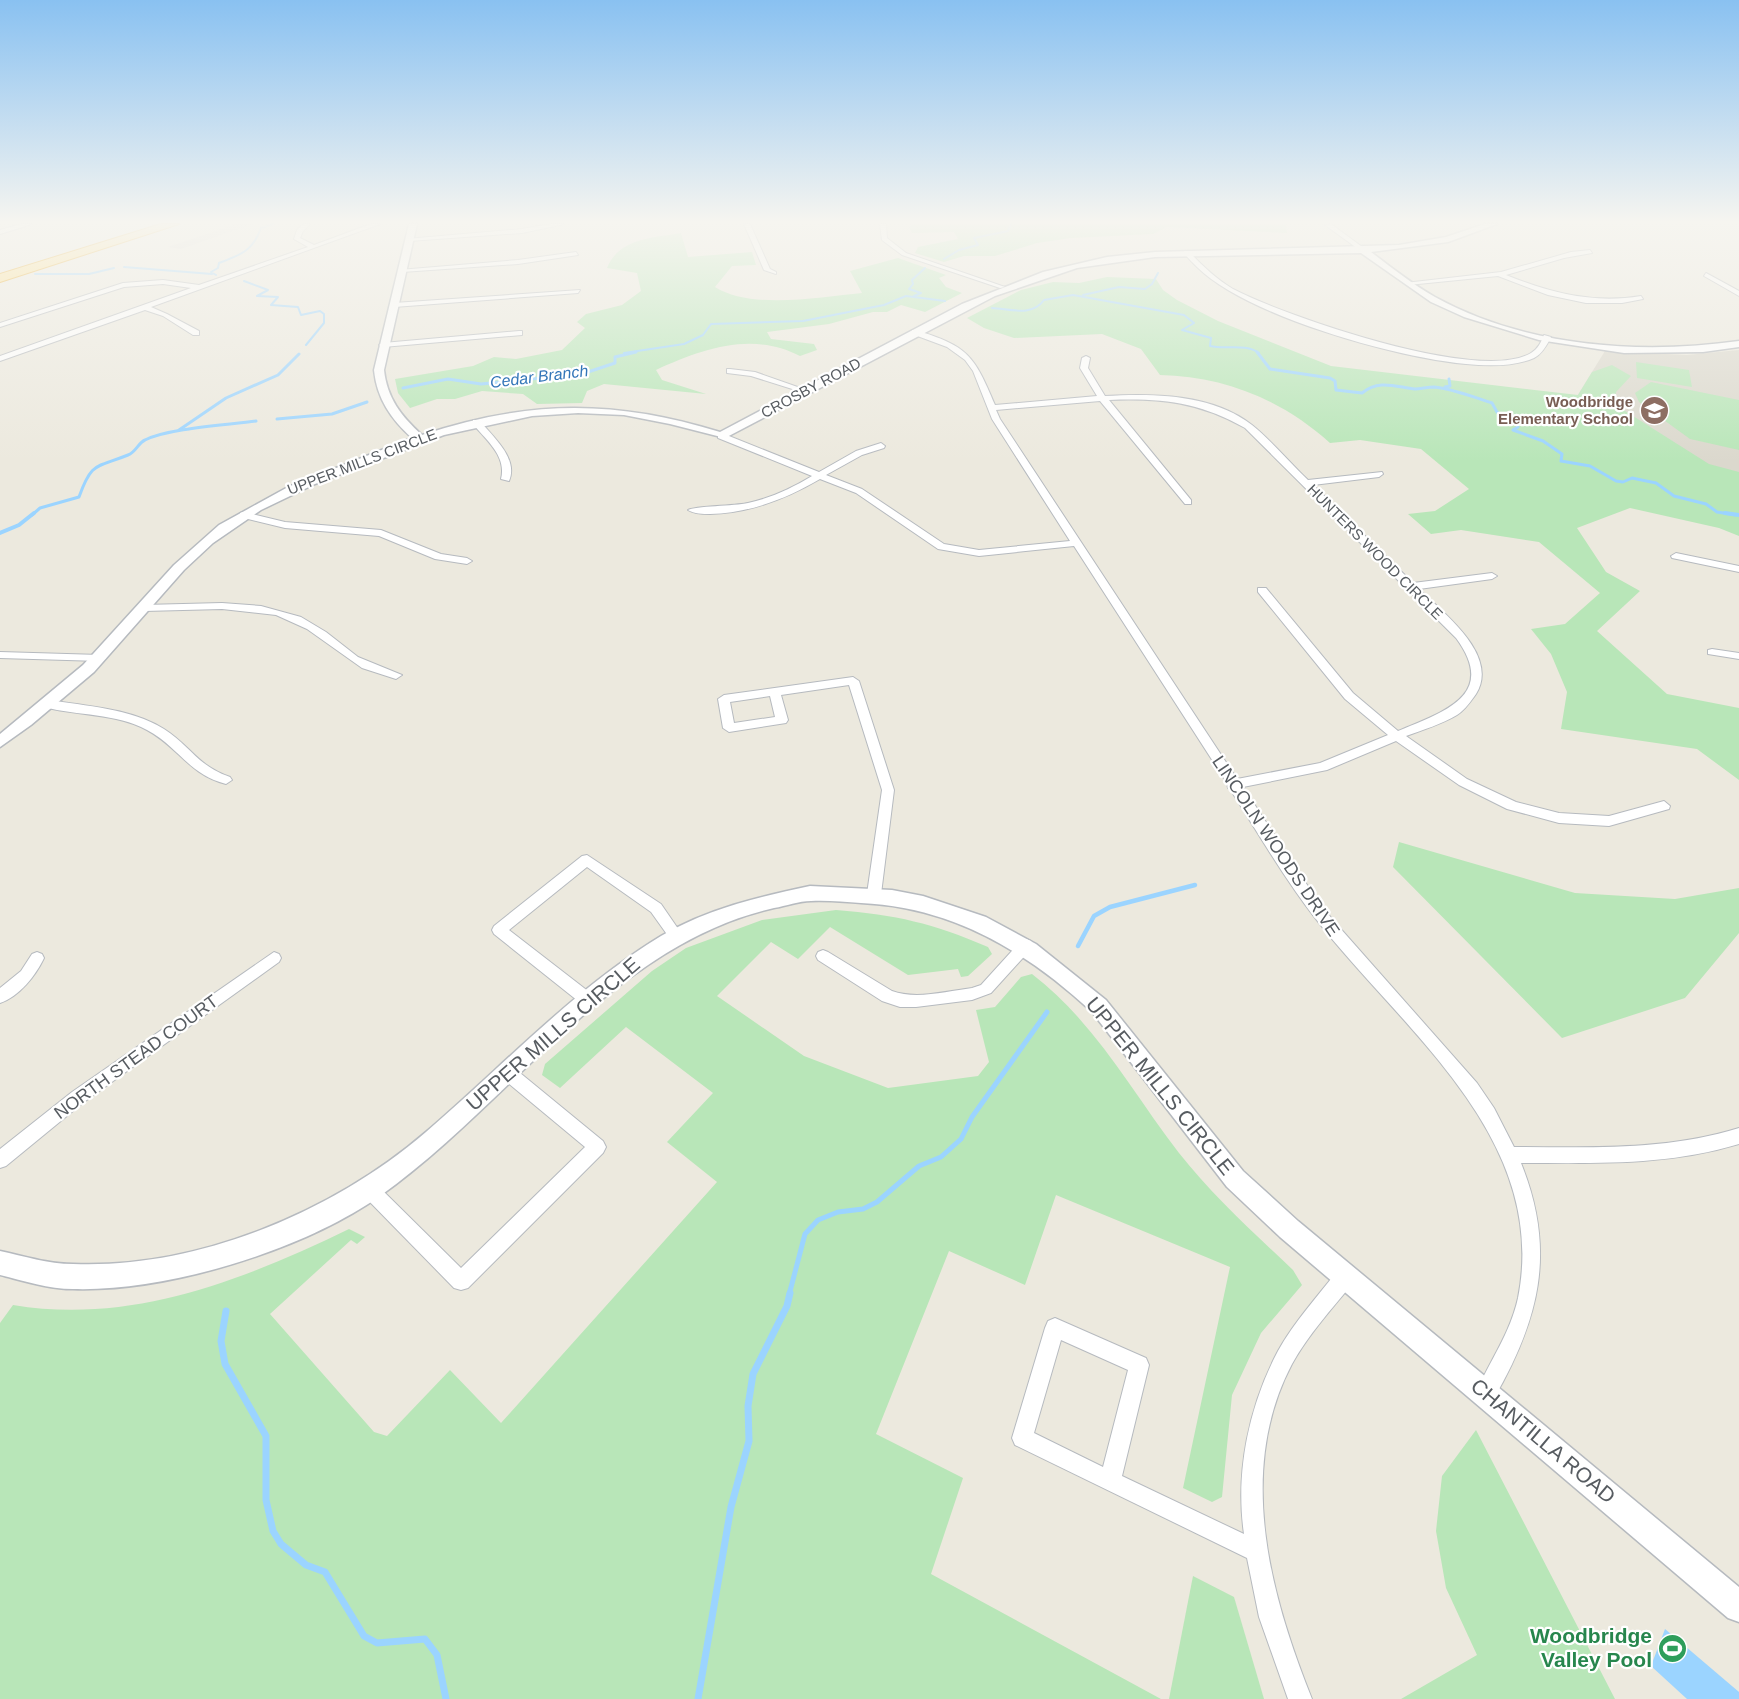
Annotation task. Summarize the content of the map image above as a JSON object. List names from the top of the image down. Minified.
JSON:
{"streets":{"street":["CROSBY ROAD","UPPER MILLS CIRCLE","HUNTERS WOOD CIRCLE","LINCOLN WOODS DRIVE","NORTH STEAD COURT","CHANTILLA ROAD"]},"crossings":[["CROSBY ROAD","UPPER MILLS CIRCLE"],["CROSBY ROAD","LINCOLN WOODS DRIVE"],["UPPER MILLS CIRCLE","LINCOLN WOODS DRIVE"],["UPPER MILLS CIRCLE","CHANTILLA ROAD"],["HUNTERS WOOD CIRCLE","LINCOLN WOODS DRIVE"],["LINCOLN WOODS DRIVE","CHANTILLA ROAD"]],"water":["Cedar Branch"],"places":{"school or university":["Woodbridge Elementary School"],"sports":["Woodbridge Valley Pool"]}}
